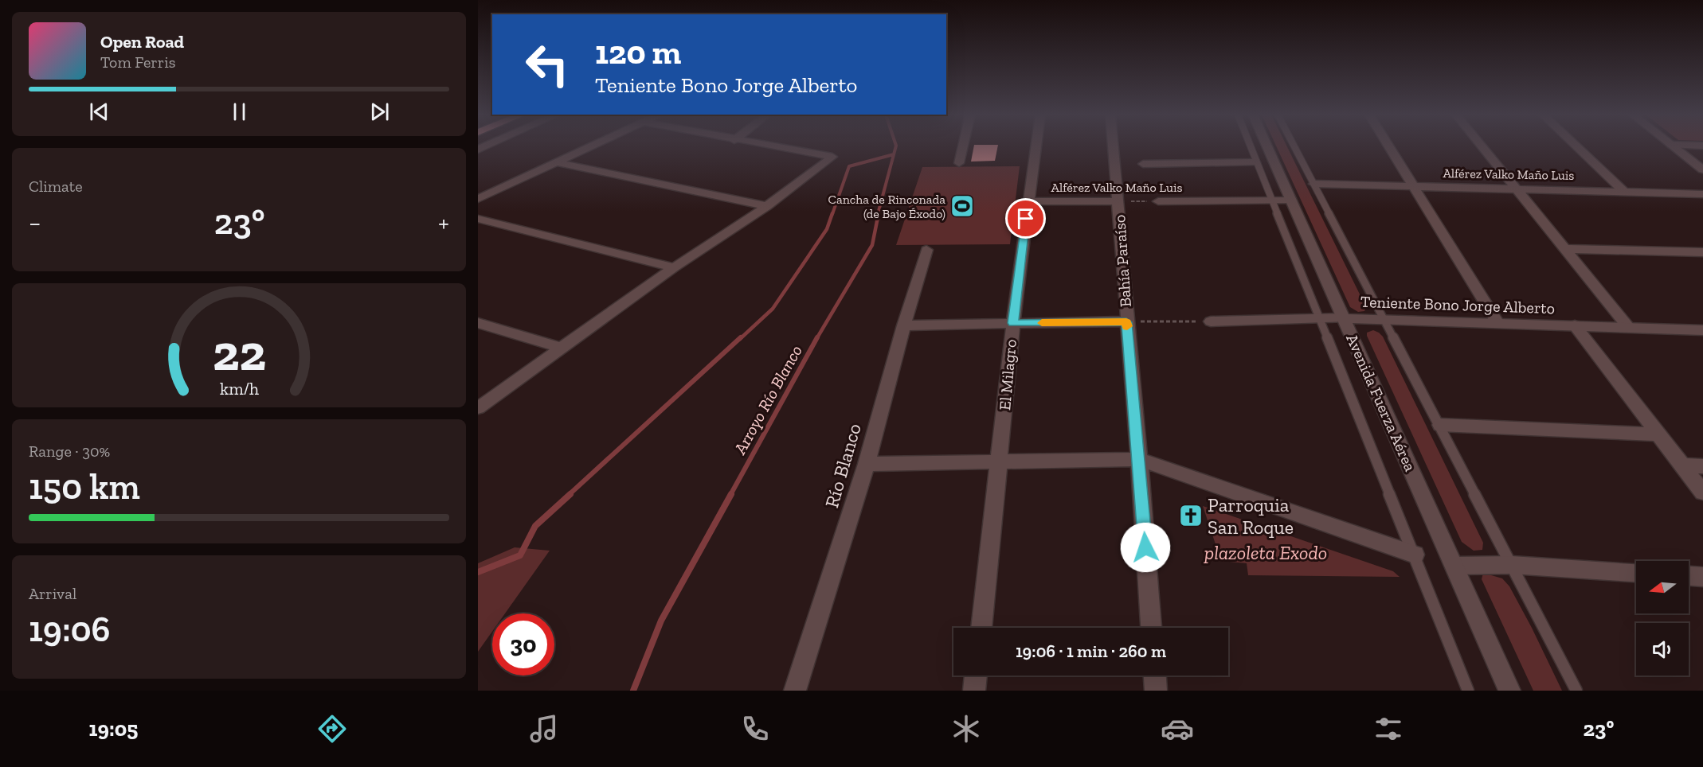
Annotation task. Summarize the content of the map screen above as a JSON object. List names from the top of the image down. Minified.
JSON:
{"streets":{"street":["Alférez Valko Maño Luis","Bahía Paraíso","Teniente Bono Jorge Alberto","El Milagro","Avenida Fuerza Aérea","Río Blanco"]},"crossings":[["Alférez Valko Maño Luis","Bahía Paraíso"],["Alférez Valko Maño Luis","El Milagro"],["Alférez Valko Maño Luis","Avenida Fuerza Aérea"],["Teniente Bono Jorge Alberto","Avenida Fuerza Aérea"]],"water":["Arroyo Río Blanco"],"parks":["plazoleta Exodo"],"places":{"sports":["Cancha de Rinconada (de Bajo Éxodo)"],"church":["Parroquia San Roque"]},"north":"left","page":{"turn":["120 m","Teniente Bono Jorge Alberto"],"song":["Open Road","Tom Ferris"],"tile":["Climate",["Range · 30%","150 km"],["Arrival","19:06"]],"heat":["−","23°","+"],"limit":"30","trip":"19:06 · 1 min · 260 m","tabs":["19:05","23°"],"gauge":["22","km/h"]}}
